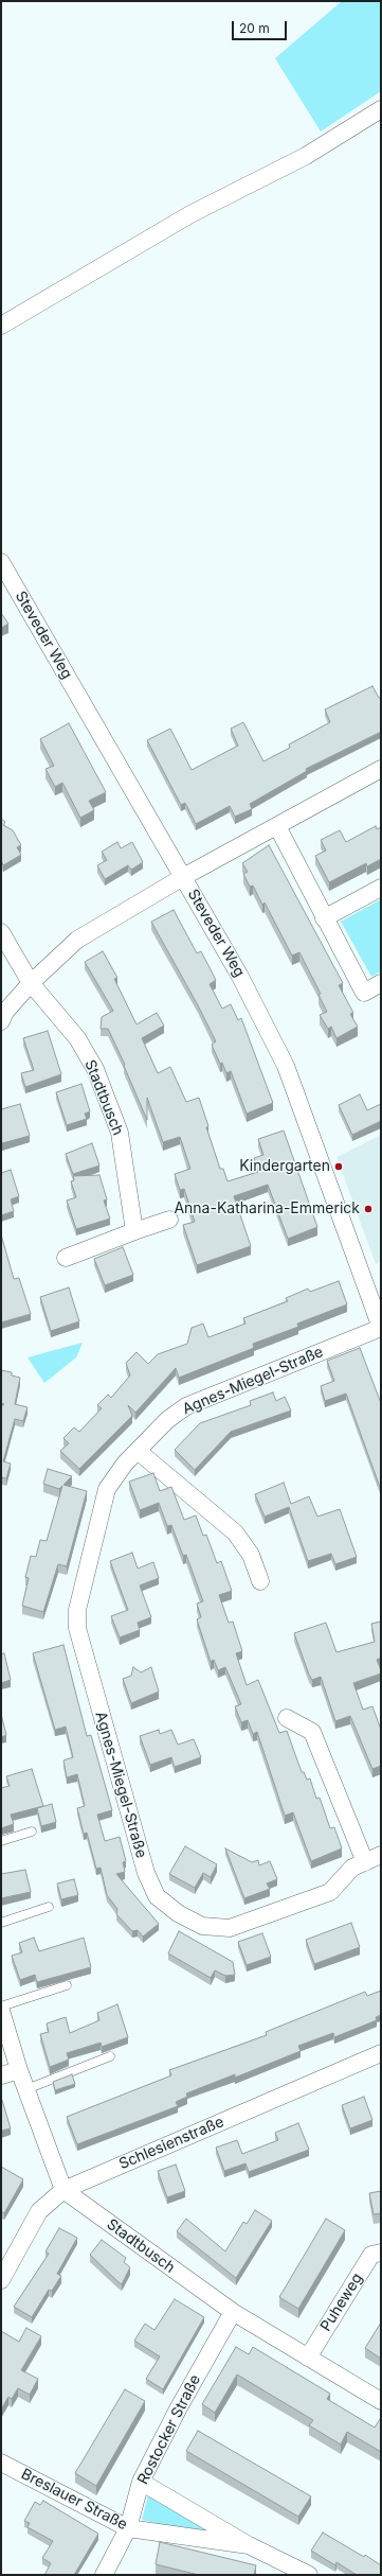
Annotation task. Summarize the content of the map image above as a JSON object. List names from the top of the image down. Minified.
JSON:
{"streets":{"street":["Steveder Weg","Stadtbusch","Agnes-Miegel-Straße","Schlesienstraße","Puheweg","Rostocker Straße","Breslauer Straße"]},"crossings":[["Steveder Weg","Agnes-Miegel-Straße"],["Stadtbusch","Schlesienstraße"],["Stadtbusch","Puheweg"],["Stadtbusch","Rostocker Straße"],["Rostocker Straße","Breslauer Straße"]],"places":["Kindergarten","Anna-Katharina-Emmerick"],"scale_bar":"20 m"}
